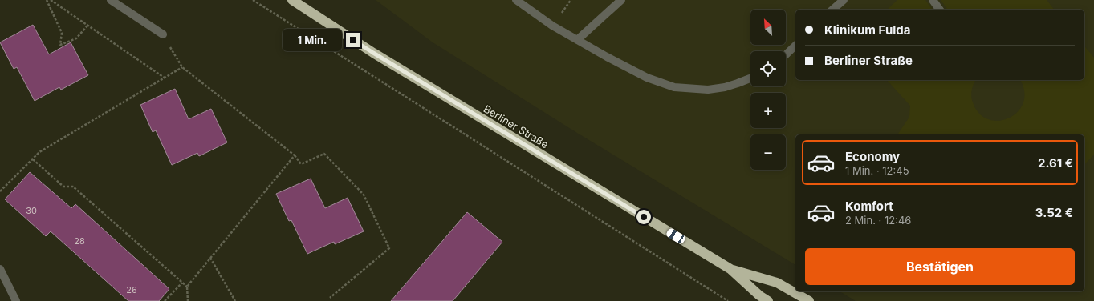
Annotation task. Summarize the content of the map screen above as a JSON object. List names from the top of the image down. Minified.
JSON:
{"streets":{"highway":["Berliner Straße"]},"house_numbers":["30","28","26"],"north":"top left","page":{"map_buttons":["+","−"],"banner":["Klinikum Fulda","Berliner Straße"],"bubble":"1 Min.","list":[{"name":"Economy","note":"1 Min. · 12:45","value":"2.61 €"},{"name":"Komfort","note":"2 Min. · 12:46","value":"3.52 €"}],"buttons":"Bestätigen"}}
